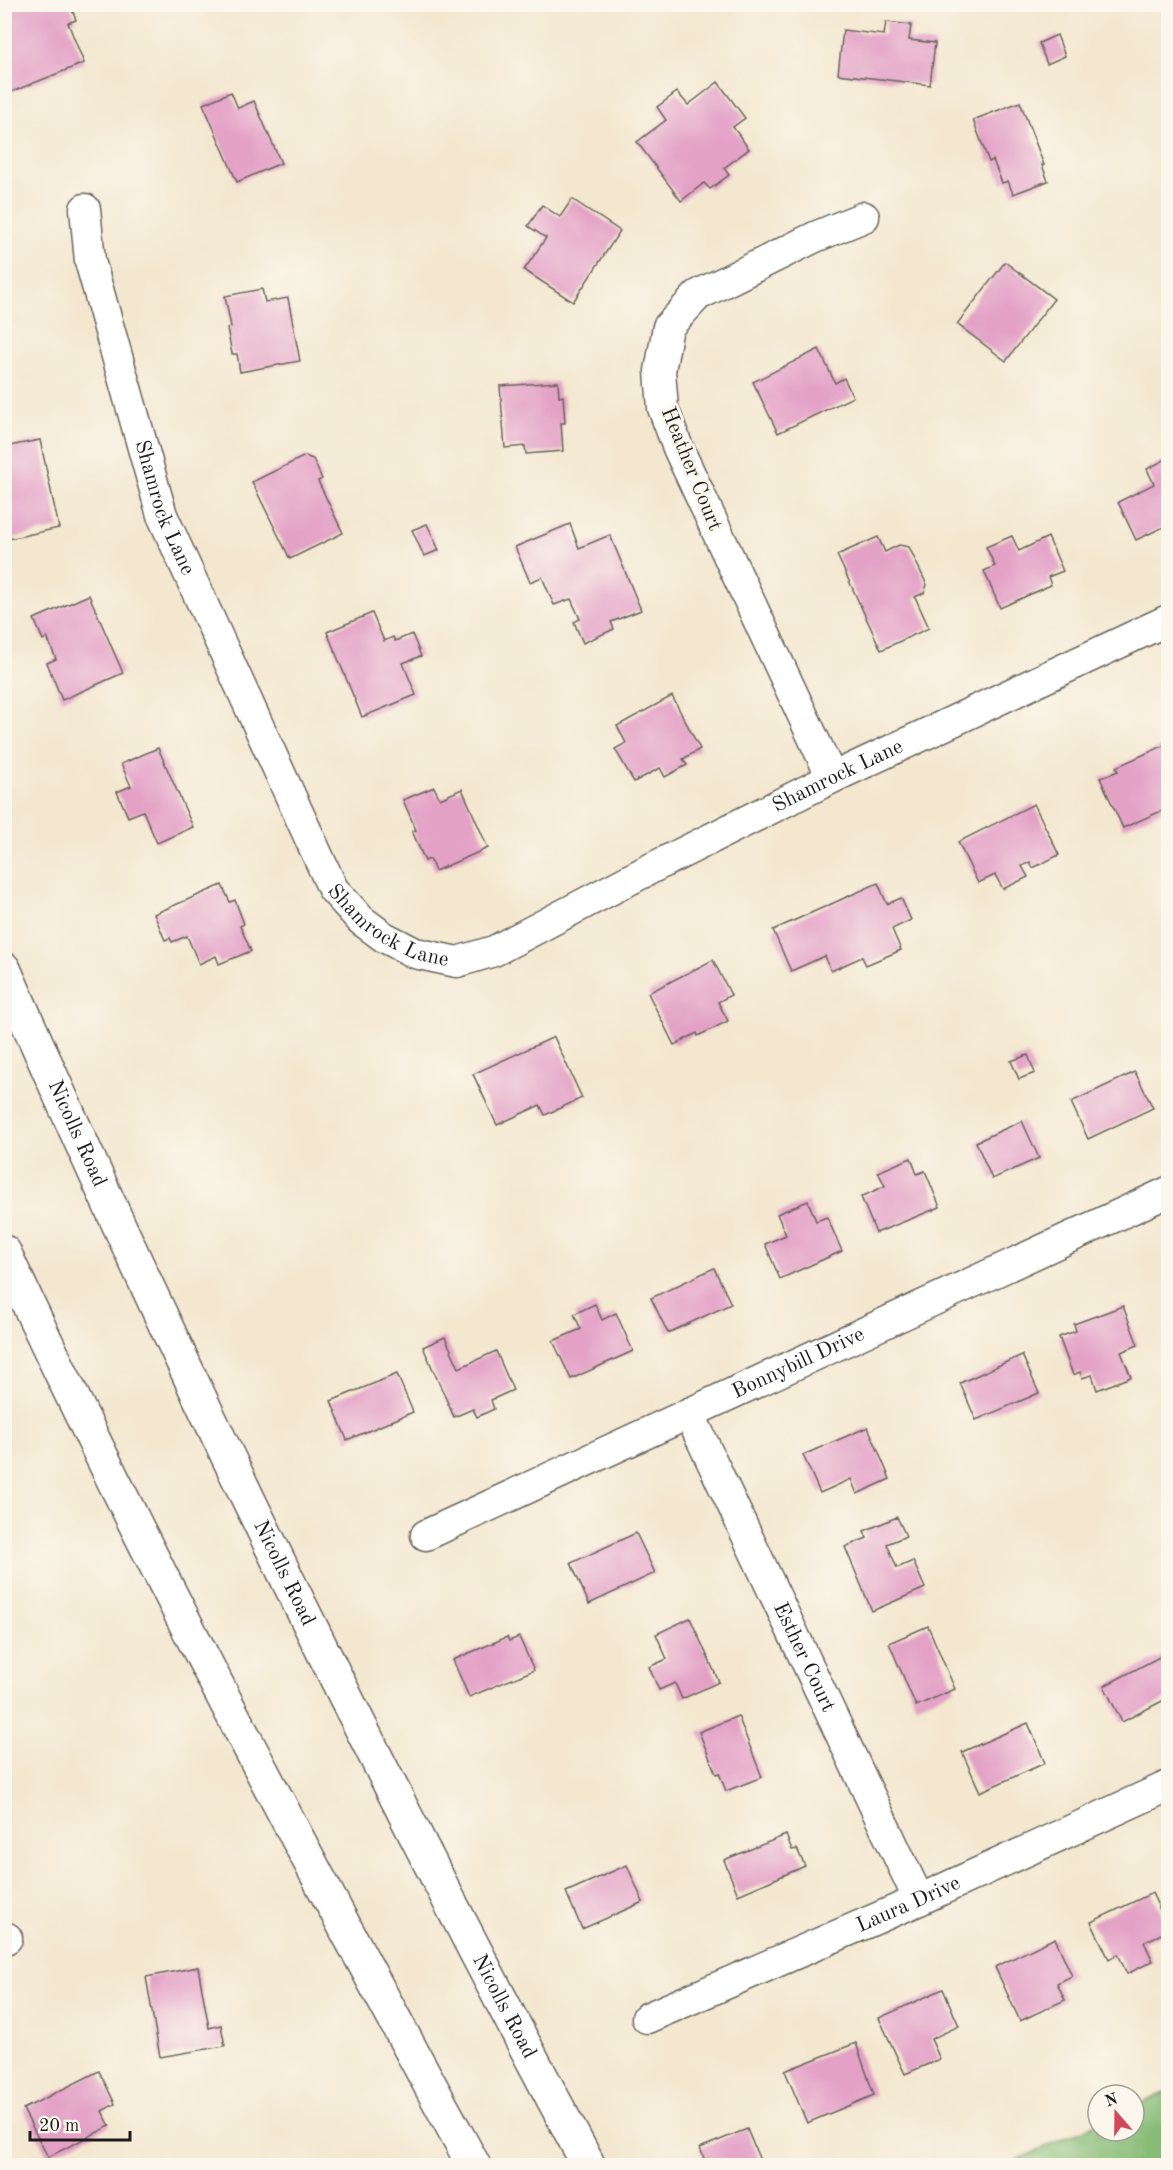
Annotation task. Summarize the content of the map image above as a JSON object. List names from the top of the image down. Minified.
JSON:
{"streets":{"highway":["Nicolls Road"],"street":["Heather Court","Shamrock Lane","Bonnybill Drive","Esther Court","Laura Drive"]},"crossings":[["Heather Court","Shamrock Lane"],["Bonnybill Drive","Esther Court"],["Esther Court","Laura Drive"]],"scale_bar":"20 m","north":"top"}
